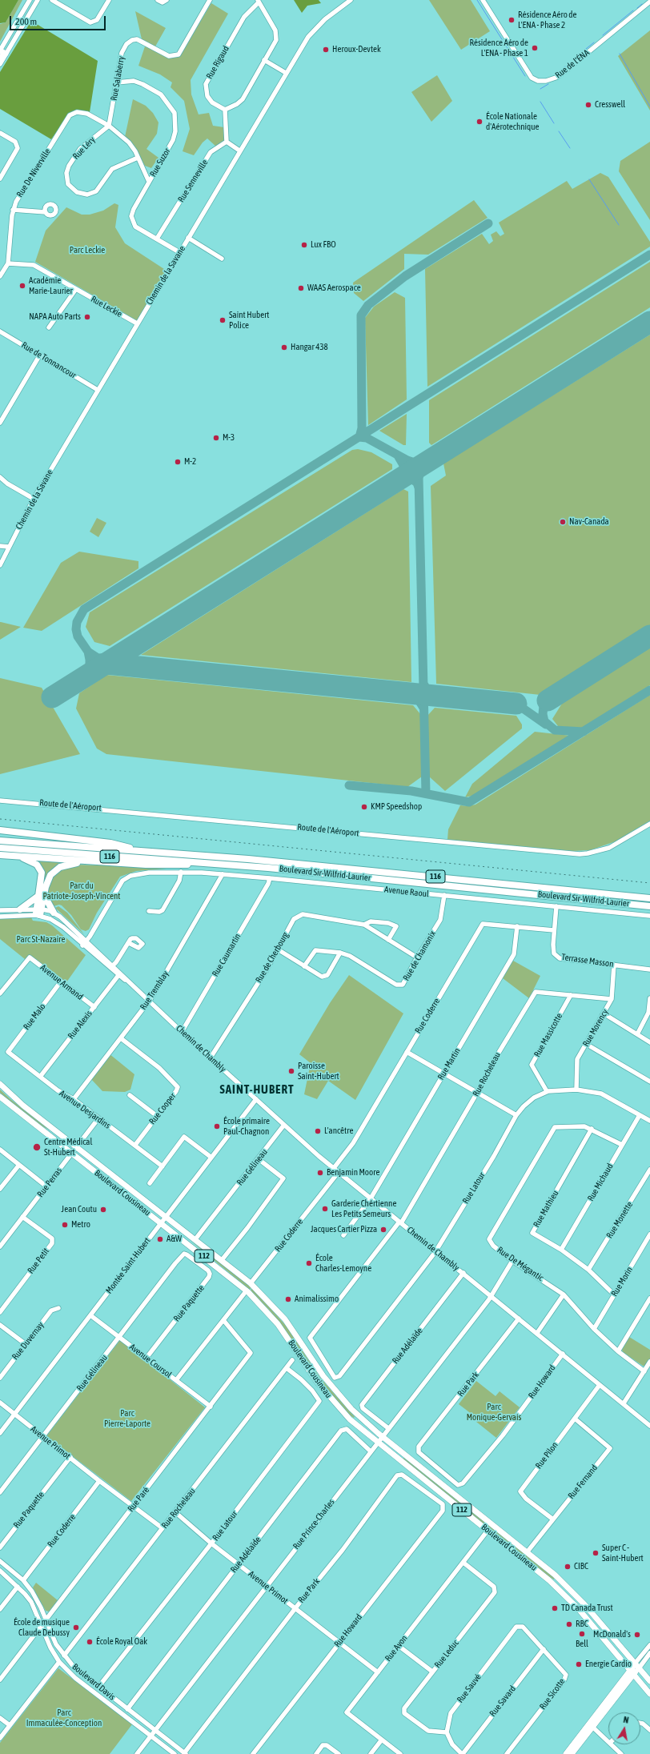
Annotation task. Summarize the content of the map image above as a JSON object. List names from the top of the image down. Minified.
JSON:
{"streets":{"highway":["116","Boulevard Sir-Wilfrid-Laurier"],"main road":["Boulevard Cousineau","112"],"street":["Rue Rigaud","Rue de l'ÉNA","Rue Salaberry","Rue Léry","Rue Suzor","Rue De Niverville","Rue Senneville","Chemin de la Savane","Rue Leckie","Rue de Tonnancour","Route de l'Aéroport","Avenue Raoul","Rue Caumartin","Rue de Chamonix","Rue de Cherbourg","Terrasse Masson","Avenue Armand","Rue Tremblay","Rue Coderre","Rue Malo","Rue Alexis","Rue Morency","Rue Massicotte","Chemin de Chambly","Rue Martin","Rue Rocheleau","Rue Cooper","Avenue Desjardins","Rue Gélineau","Rue Perras","Rue Michaud","Rue Latour","Rue Mathieu","Rue Monette","Rue Petit","Rue De Mégantic","Montée Saint-Hubert","Rue Morin","Rue Paquette","Rue Duvernay","Rue Adélaïde","Avenue Coursol","Rue Howard","Rue Park","Avenue Primot","Rue Pilon","Rue Fernand","Rue Paré","Rue Prince-Charles","Rue Avon","Rue Leduc","Boulevard Davis","Rue Sauvé","Rue Sicotte","Rue Savard"]},"crossings":[["Rue Salaberry","Rue Léry"],["Rue Salaberry","Rue Suzor"],["Rue Salaberry","Rue De Niverville"],["Rue Léry","Rue De Niverville"],["Rue Suzor","Rue Senneville"],["Rue Suzor","Chemin de la Savane"],["Rue De Niverville","Rue Leckie"],["Chemin de la Savane","Rue Leckie"],["Chemin de la Savane","Rue de Tonnancour"],["Avenue Raoul","Rue Caumartin"],["Avenue Raoul","Rue de Chamonix"],["Avenue Raoul","Terrasse Masson"],["Avenue Raoul","Rue Tremblay"],["Avenue Raoul","Chemin de Chambly"],["Rue Caumartin","Chemin de Chambly"],["Rue de Chamonix","Rue de Cherbourg"],["Rue de Cherbourg","Chemin de Chambly"],["Terrasse Masson","Rue Coderre"],["Terrasse Masson","Rue Morency"],["Avenue Armand","Rue Malo"],["Avenue Armand","Rue Alexis"],["Rue Tremblay","Chemin de Chambly"],["Rue Tremblay","Rue Cooper"],["Rue Tremblay","Avenue Desjardins"],["Rue Coderre","Chemin de Chambly"],["Rue Coderre","Rue Martin"],["Rue Coderre","Boulevard Cousineau"],["Rue Coderre","Avenue Primot"],["Rue Coderre","Boulevard Davis"],["Rue Malo","Avenue Desjardins"],["Rue Alexis","Chemin de Chambly"],["Rue Alexis","Avenue Desjardins"],["Rue Morency","Rue Rocheleau"],["Rue Morency","Rue Latour"],["Rue Massicotte","Rue Rocheleau"],["Rue Massicotte","Rue Latour"],["Chemin de Chambly","Rue Martin"],["Chemin de Chambly","Rue Rocheleau"],["Chemin de Chambly","Rue Gélineau"],["Chemin de Chambly","Rue Latour"],["Chemin de Chambly","Montée Saint-Hubert"],["Chemin de Chambly","Rue Adélaïde"],["Chemin de Chambly","Rue Howard"],["Chemin de Chambly","Rue Park"],["Chemin de Chambly","Rue Pilon"],["Chemin de Chambly","Rue Prince-Charles"],["Rue Rocheleau","Rue Latour"],["Rue Rocheleau","Avenue Primot"],["Rue Rocheleau","Boulevard Davis"],["Rue Cooper","Avenue Desjardins"],["Avenue Desjardins","Rue Perras"],["Rue Gélineau","Boulevard Cousineau"],["Rue Gélineau","Rue Paquette"],["Rue Gélineau","Avenue Coursol"],["Rue Gélineau","Avenue Primot"],["Rue Perras","Boulevard Cousineau"],["Rue Perras","Rue Petit"],["Rue Michaud","Rue Latour"],["Rue Michaud","Rue Mathieu"],["Rue Michaud","Rue De Mégantic"],["Rue Latour","Avenue Primot"],["Rue Latour","Boulevard Davis"],["Boulevard Cousineau","Montée Saint-Hubert"],["Boulevard Cousineau","Rue Fernand"],["Boulevard Cousineau","Rue Prince-Charles"],["Boulevard Cousineau","Rue Avon"],["Rue Mathieu","Rue Monette"],["Rue Mathieu","Rue De Mégantic"],["Rue Mathieu","Rue Morin"],["Rue De Mégantic","Rue Morin"],["Rue De Mégantic","Rue Prince-Charles"],["Montée Saint-Hubert","Avenue Coursol"],["Montée Saint-Hubert","Avenue Primot"],["Rue Paquette","Avenue Coursol"],["Rue Paquette","Avenue Primot"],["Rue Adélaïde","Avenue Primot"],["Rue Adélaïde","Rue Prince-Charles"],["Rue Adélaïde","Boulevard Davis"],["Avenue Coursol","Rue Paré"],["Rue Howard","Rue Park"],["Rue Howard","Avenue Primot"],["Rue Park","Avenue Primot"],["Rue Park","Boulevard Davis"],["Avenue Primot","Rue Paré"],["Avenue Primot","Rue Prince-Charles"],["Avenue Primot","Rue Avon"],["Rue Pilon","Rue Fernand"],["Rue Paré","Boulevard Davis"],["Rue Prince-Charles","Boulevard Davis"],["Rue Avon","Rue Leduc"],["Rue Leduc","Rue Sauvé"],["Rue Sauvé","Rue Sicotte"],["Rue Sicotte","Rue Savard"]],"districts":["SAINT-HUBERT"],"parks":["Parc Leckie","Parc du Patriote-Joseph-Vincent","Parc St-Nazaire","Parc Monique-Gervais","Parc Pierre-Laporte","Parc Immaculée-Conception"],"places":["Résidence Aéro de L'ENA - Phase 2","Résidence Aéro de L'ENA - Phase 1","Heroux-Devtek","Cresswell","École Nationale d'Aérotechnique","Lux FBO","Académie Marie-Laurier","WAAS Aerospace","NAPA Auto Parts","Saint Hubert Police","Hangar 438","M-3","M-2","Nav-Canada","KMP Speedshop","Paroisse Saint-Hubert","École primaire Paul-Chagnon","L'ancêtre","Centre Médical St-Hubert","Benjamin Moore","Garderie Chértienne Les Petits Semeurs","Jean Coutu","Metro","Jacques Cartier Pizza","A&W","École Charles-Lemoyne","Animalissimo","Super C - Saint-Hubert","CIBC","TD Canada Trust","RBC","École de musique Claude Debussy","Bell","McDonald's","École Royal Oak","Energie Cardio"],"scale_bar":"200 m","north":"top"}
